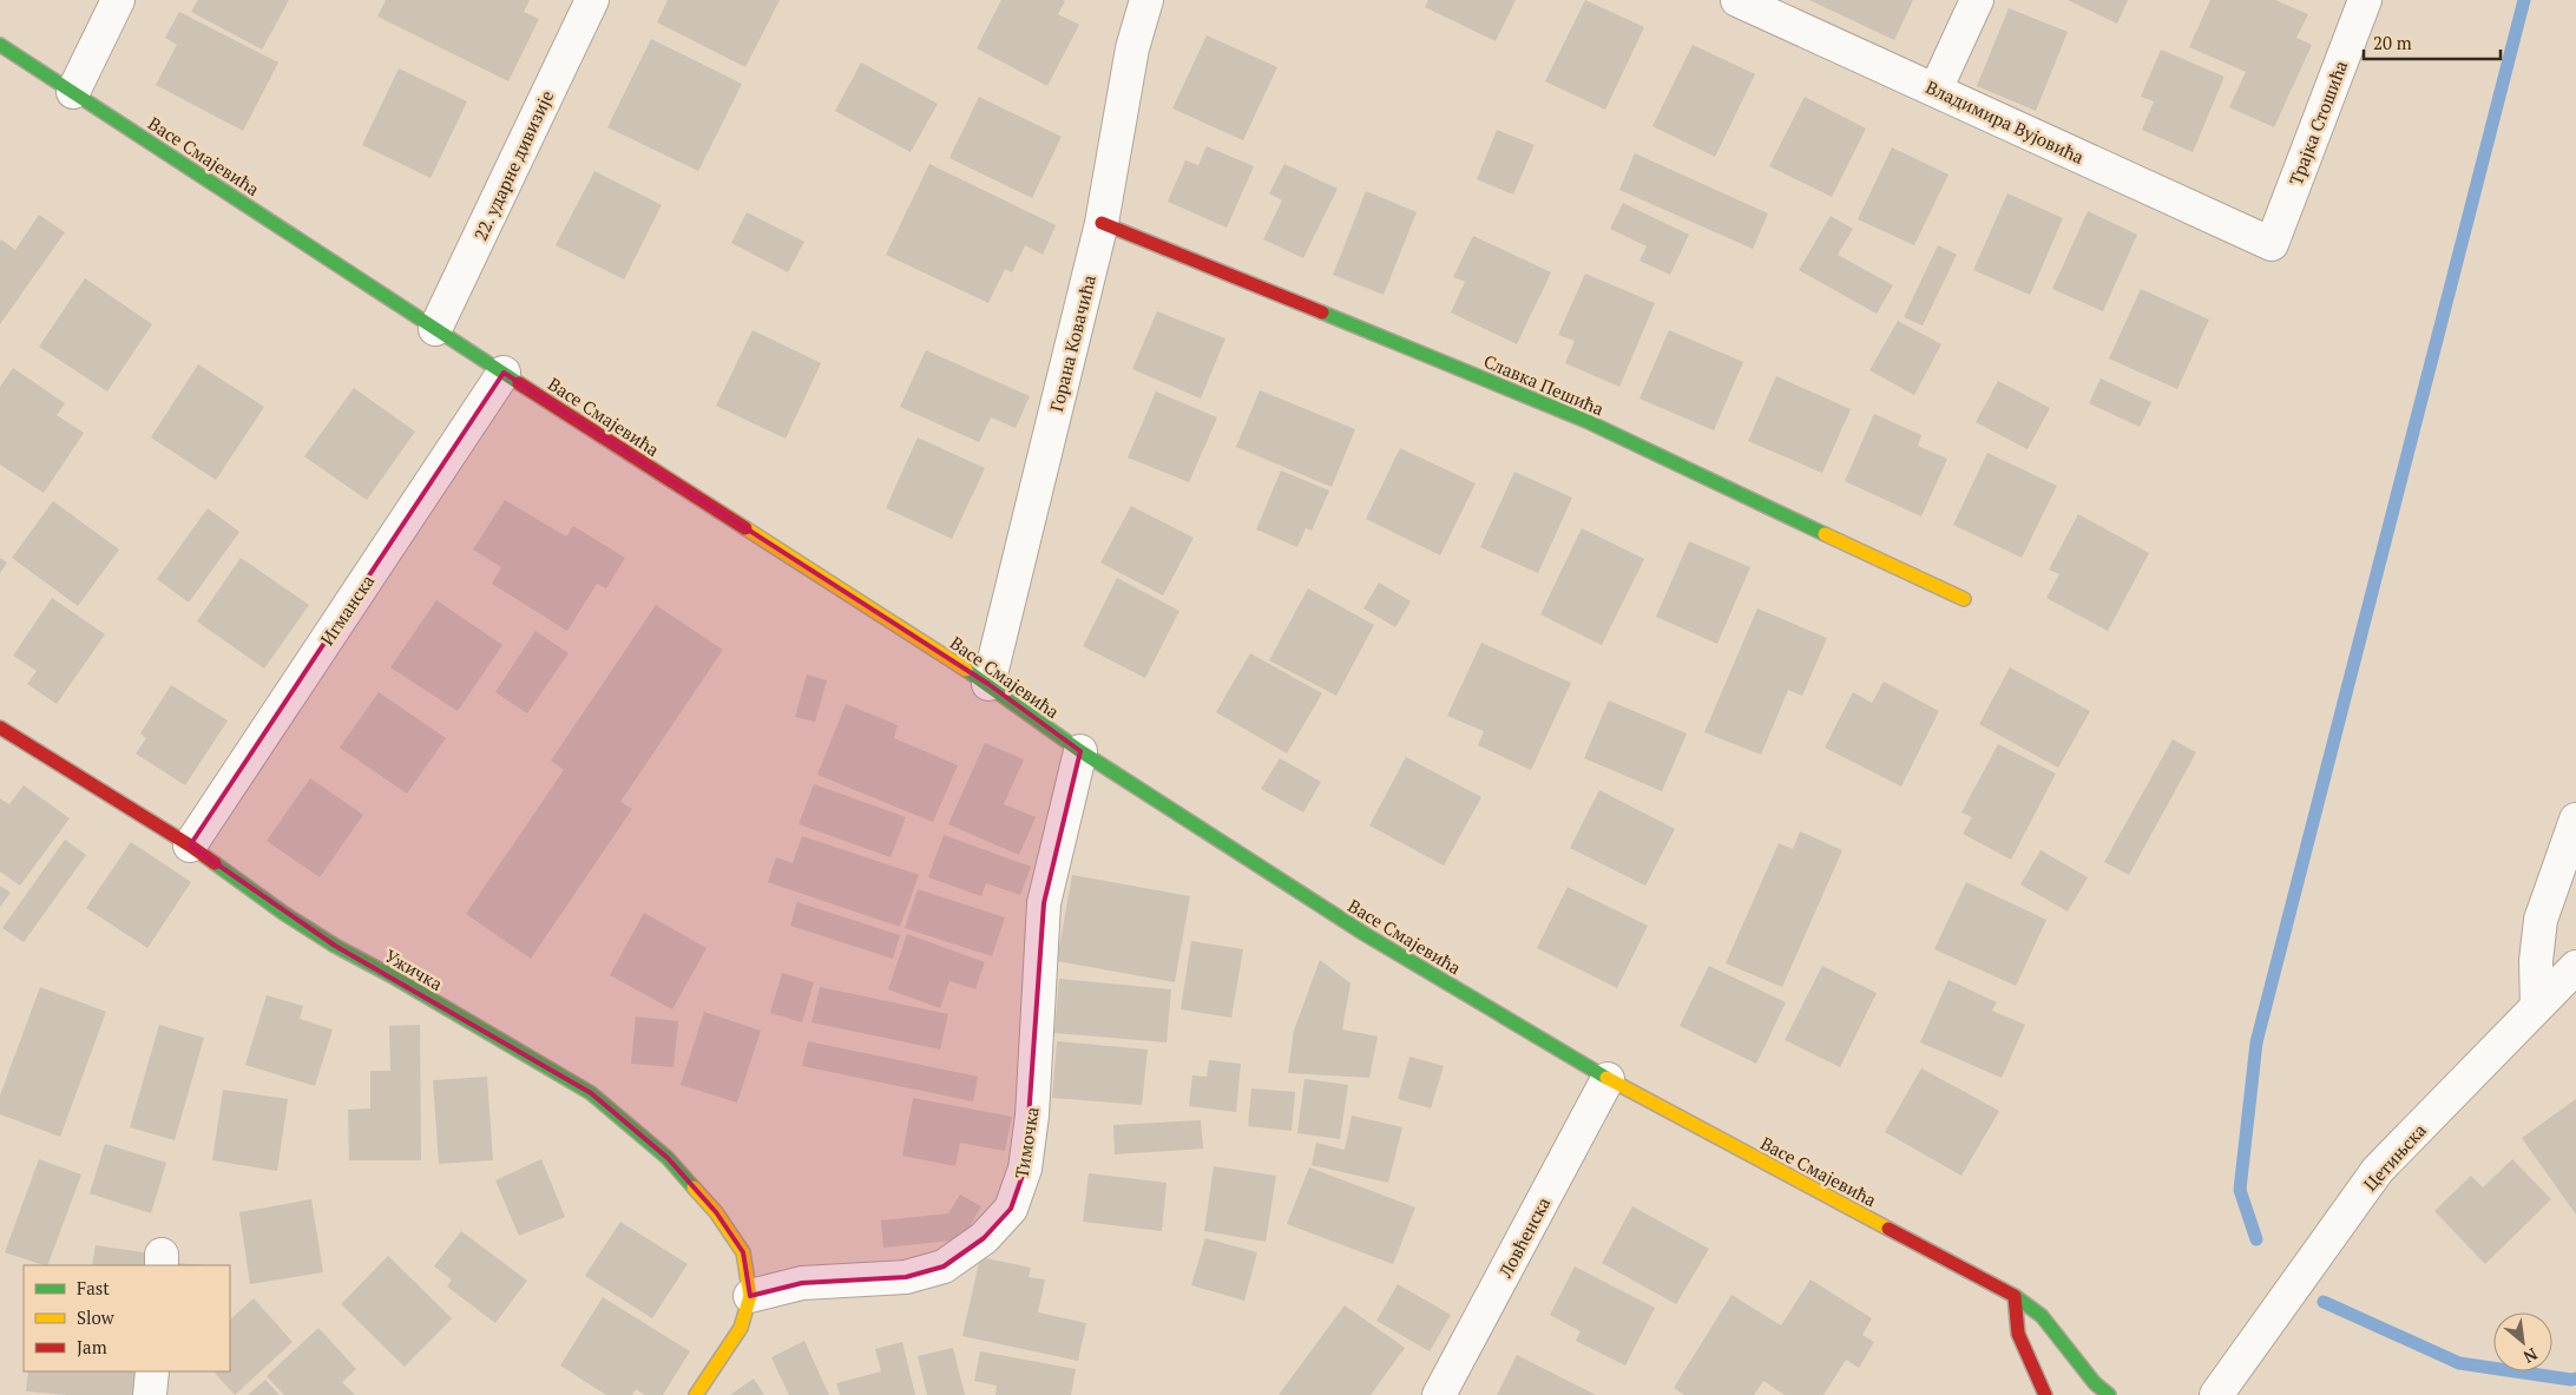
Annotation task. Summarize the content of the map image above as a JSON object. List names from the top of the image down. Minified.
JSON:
{"streets":{"street":["Владимира Вујовића","Трајка Стошића","Васе Смајевића","22. ударне дивизије","Горана Ковачића","Славка Пешића","Игманска","Ужичка","Тимочка","Цетињска","Ловћенска"]},"crossings":[["Владимира Вујовића","Трајка Стошића"],["Васе Смајевића","22. ударне дивизије"],["Васе Смајевића","Горана Ковачића"],["Васе Смајевића","Игманска"],["Васе Смајевића","Тимочка"],["Васе Смајевића","Ловћенска"],["Горана Ковачића","Славка Пешића"],["Игманска","Ужичка"],["Ужичка","Тимочка"]],"legend":["Fast","Slow","Jam"],"scale_bar":"20 m","north":"bottom right"}
